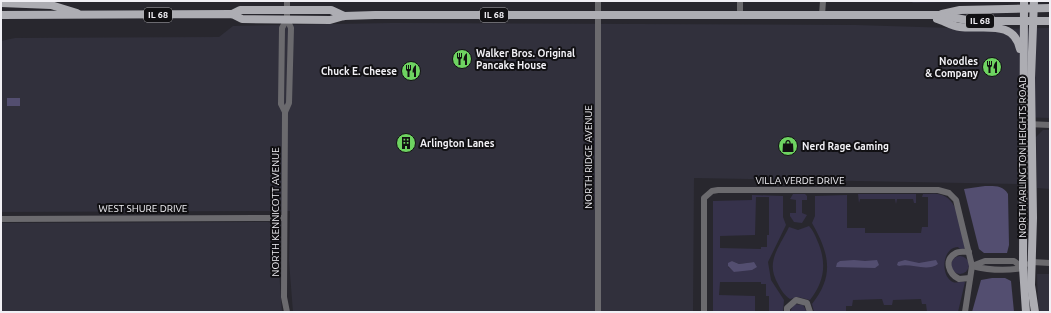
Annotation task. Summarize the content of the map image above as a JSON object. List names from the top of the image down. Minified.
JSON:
{"streets":{"main road":["IL 68","NORTH ARLINGTON HEIGHTS ROAD"],"street":["NORTH RIDGE AVENUE","VILLA VERDE DRIVE","WEST SHURE DRIVE","NORTH KENNICOTT AVENUE"]},"crossings":[["IL 68","NORTH RIDGE AVENUE"],["IL 68","NORTH ARLINGTON HEIGHTS ROAD"],["IL 68","NORTH KENNICOTT AVENUE"],["WEST SHURE DRIVE","NORTH KENNICOTT AVENUE"]],"places":{"restaurant":["Walker Bros. Original Pancake House","Noodles & Company","Chuck E. Cheese"],"building":["Arlington Lanes"],"shop":["Nerd Rage Gaming"]}}
